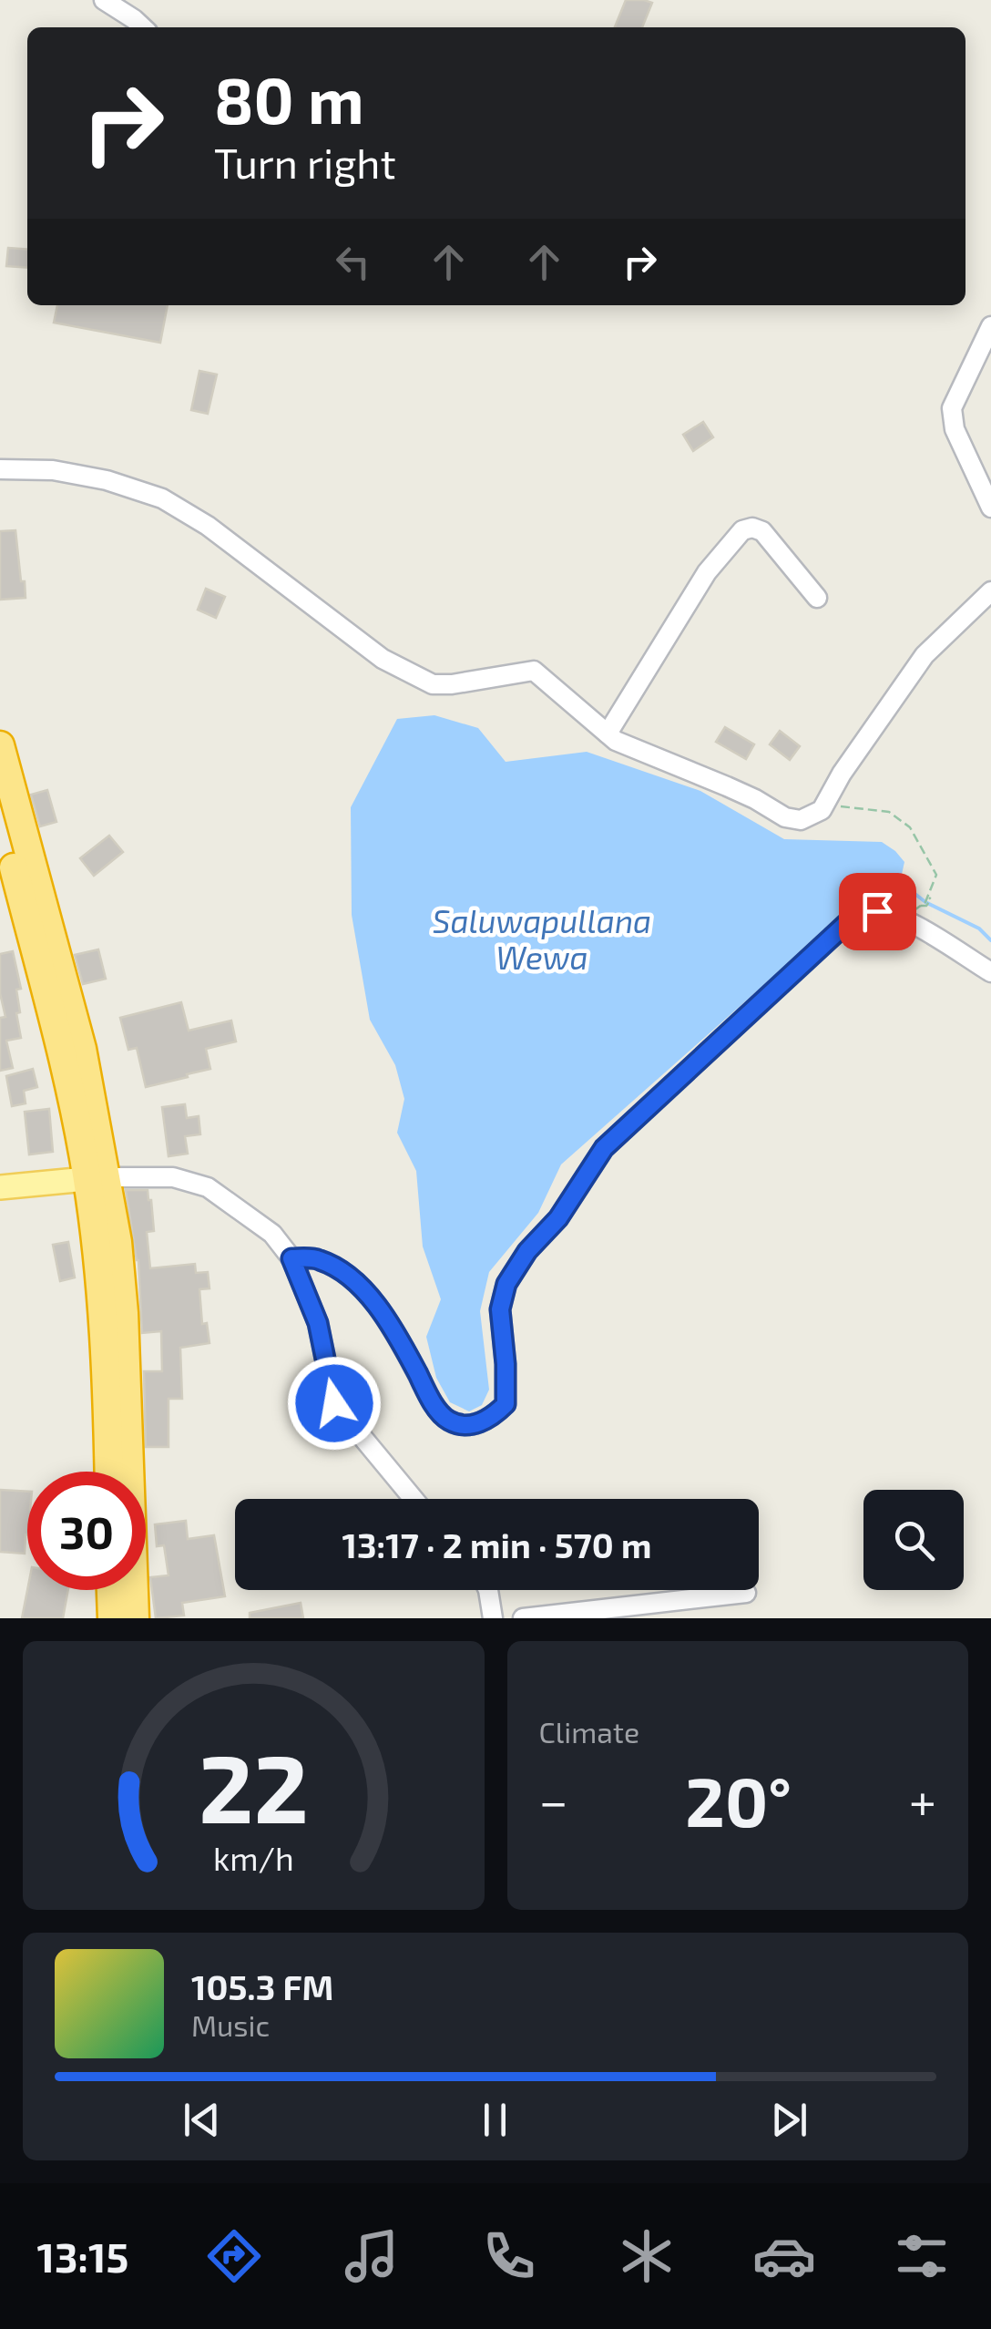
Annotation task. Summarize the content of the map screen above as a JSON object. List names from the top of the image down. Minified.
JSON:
{"water":["Saluwapullana Wewa"],"page":{"turn":["80 m","Turn right"],"limit":"30","trip":"13:17 · 2 min · 570 m","tile":"Climate","heat":["−","20°","+"],"song":["105.3 FM","Music"],"tabs":"13:15","gauge":["22","km/h"]}}
